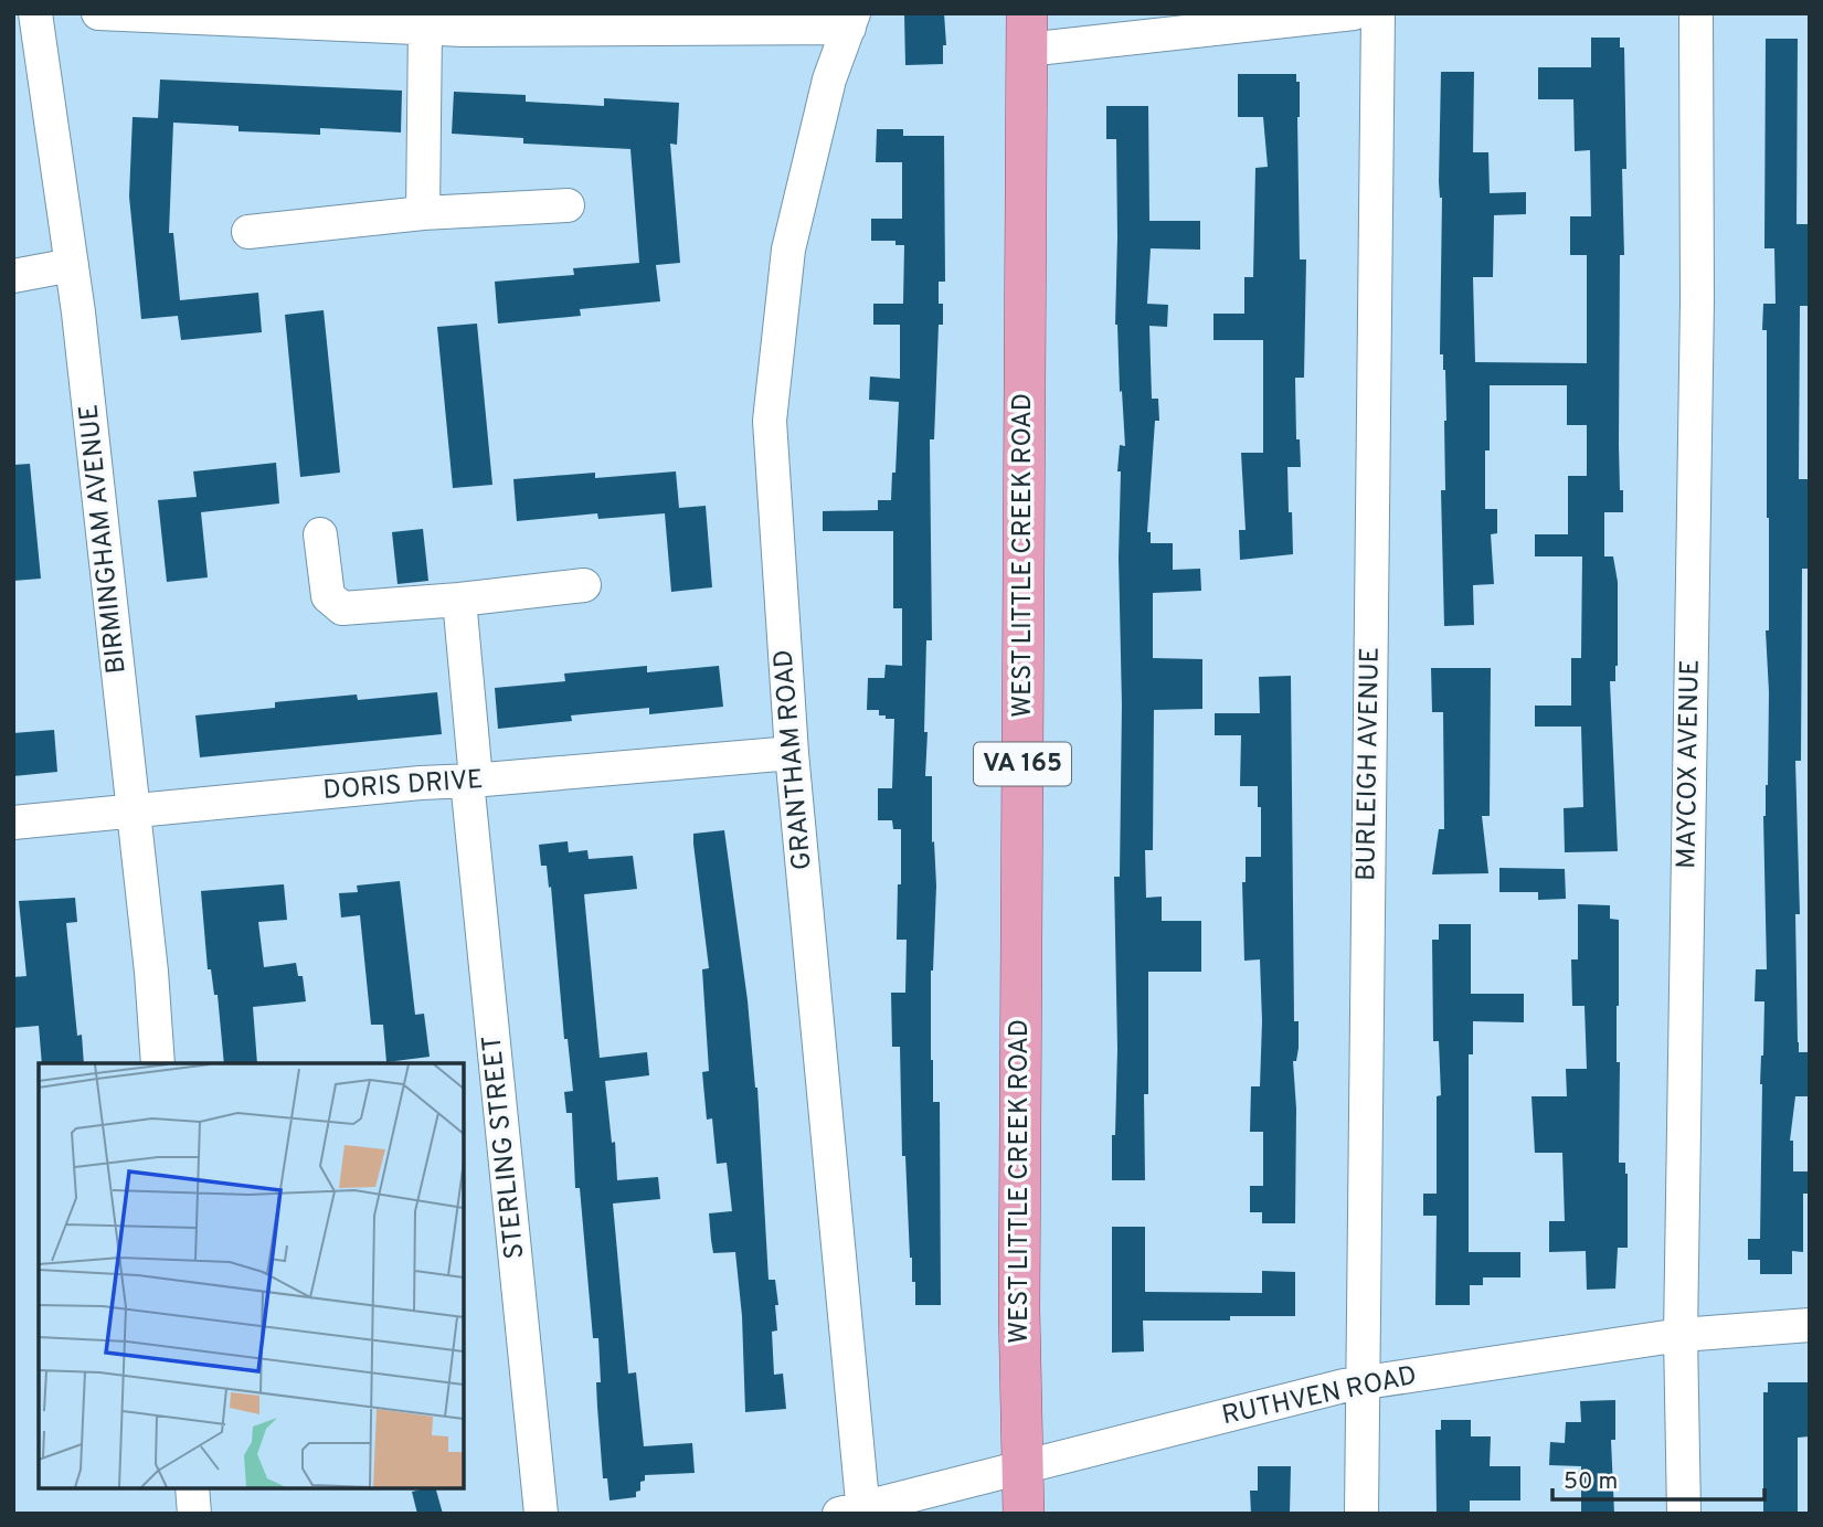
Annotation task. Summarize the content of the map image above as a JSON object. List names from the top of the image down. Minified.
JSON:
{"streets":{"main road":["WEST LITTLE CREEK ROAD","VA 165"],"street":["BIRMINGHAM AVENUE","GRANTHAM ROAD","BURLEIGH AVENUE","MAYCOX AVENUE","DORIS DRIVE","STERLING STREET","RUTHVEN ROAD"]},"crossings":[["BIRMINGHAM AVENUE","DORIS DRIVE"],["WEST LITTLE CREEK ROAD","RUTHVEN ROAD"],["GRANTHAM ROAD","DORIS DRIVE"],["GRANTHAM ROAD","RUTHVEN ROAD"],["BURLEIGH AVENUE","RUTHVEN ROAD"],["MAYCOX AVENUE","RUTHVEN ROAD"],["DORIS DRIVE","STERLING STREET"]],"scale_bar":"50 m"}
